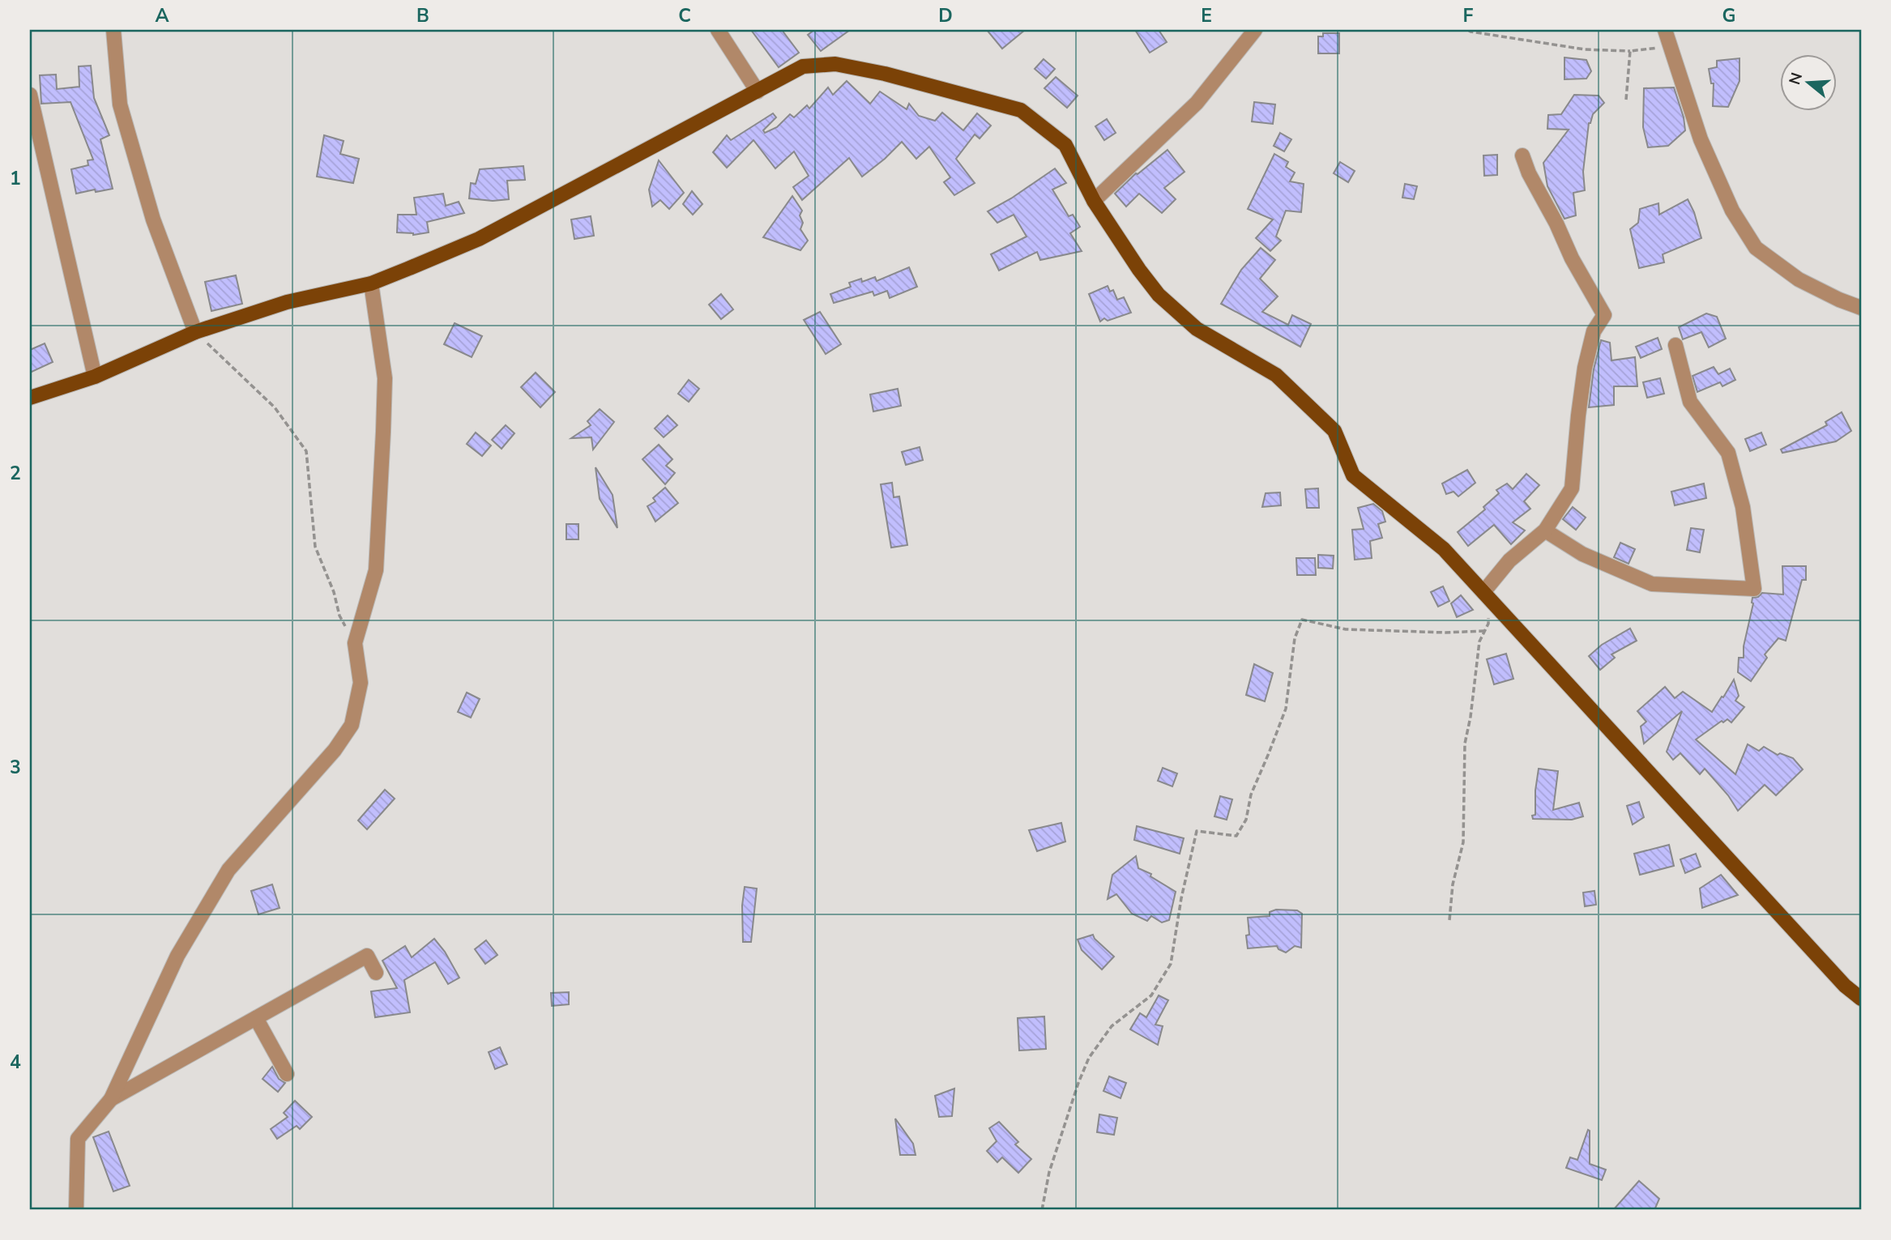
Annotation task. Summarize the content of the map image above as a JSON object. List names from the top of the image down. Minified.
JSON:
{"north":"left","grid":{"columns":["A","B","C","D","E","F","G"],"rows":["1","2","3","4"]}}
